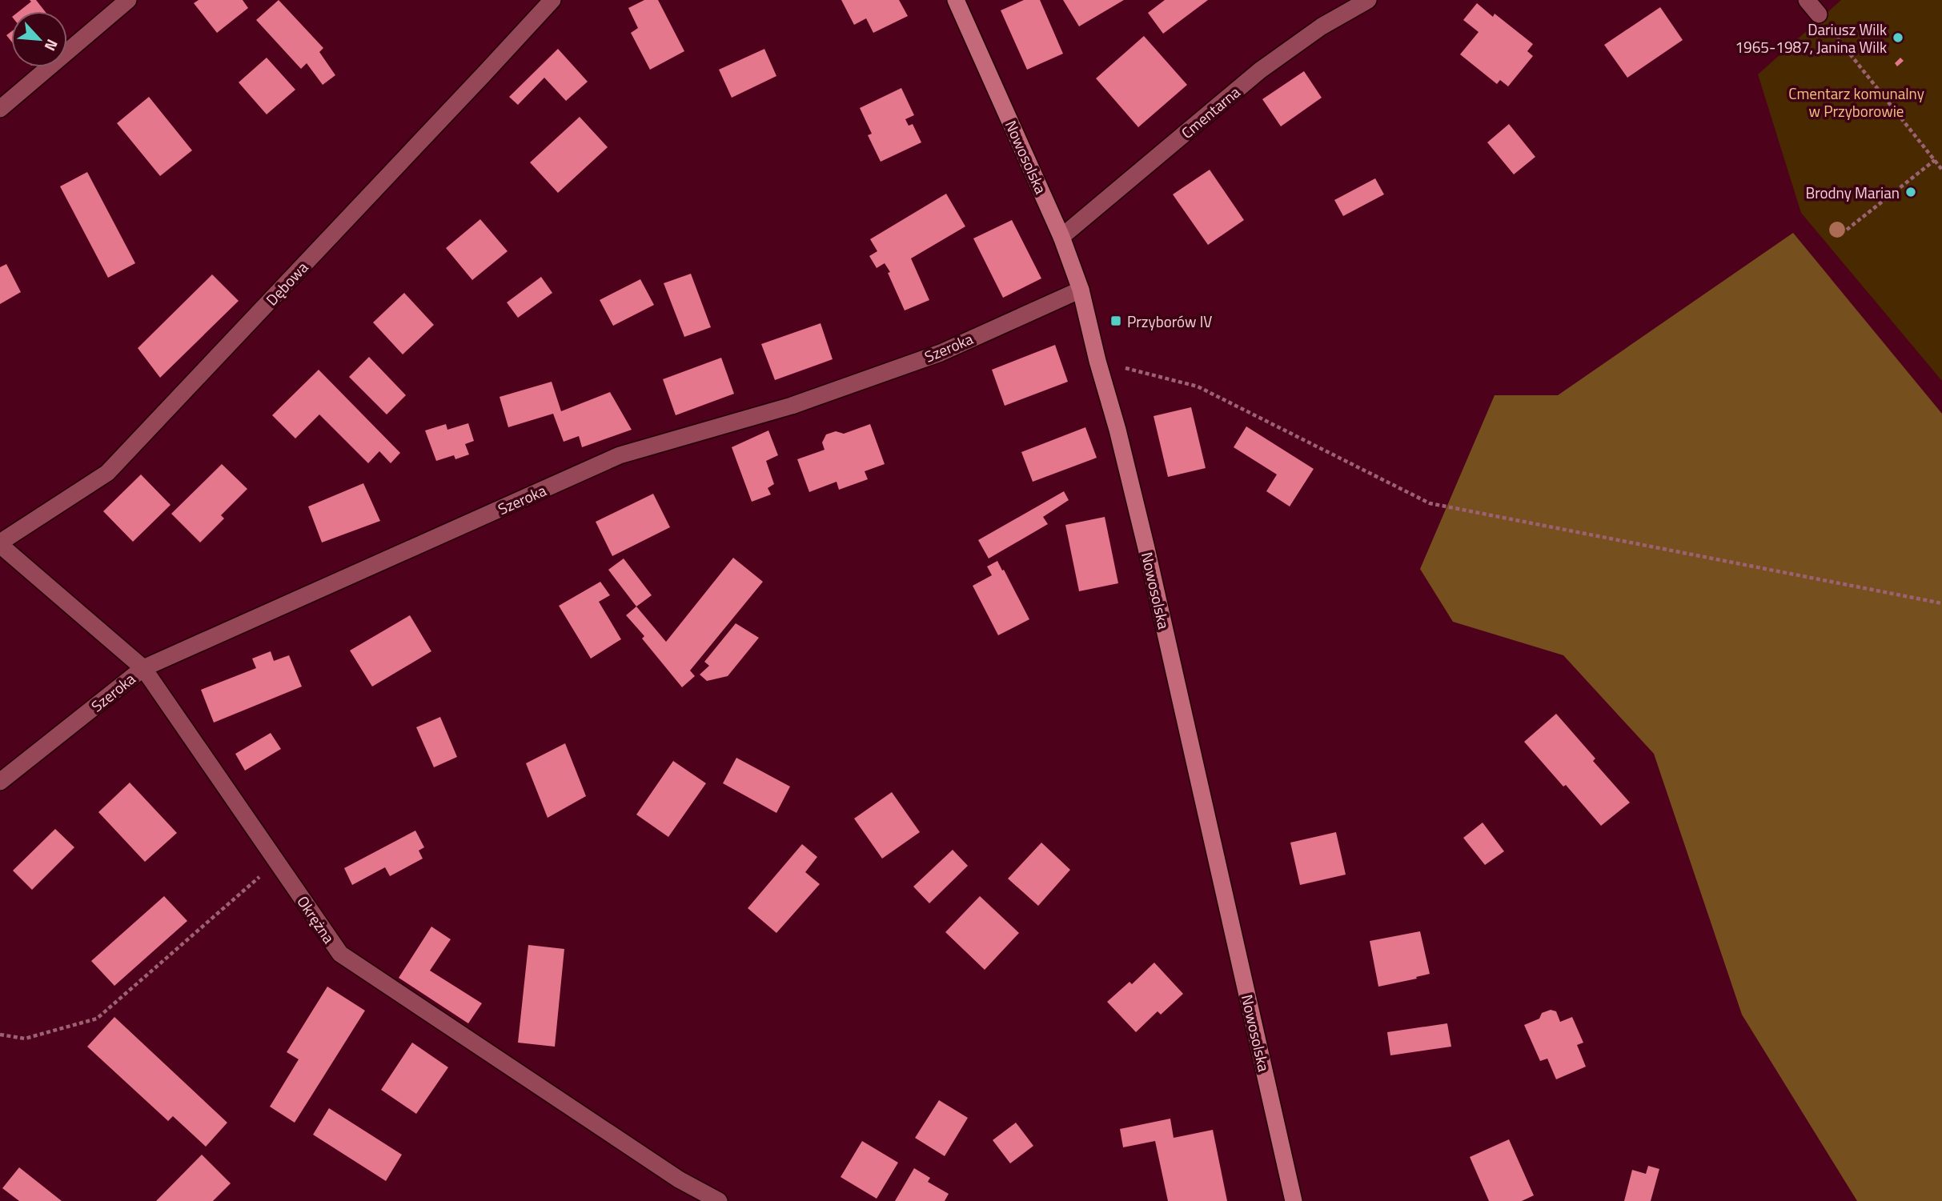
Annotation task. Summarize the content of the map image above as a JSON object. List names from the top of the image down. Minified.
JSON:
{"streets":{"main road":["Nowosolska"],"street":["Cmentarna","Dębowa","Szeroka","Okrężna"]},"crossings":[["Cmentarna","Nowosolska"],["Nowosolska","Szeroka"],["Dębowa","Okrężna"],["Szeroka","Okrężna"]],"parks":["Cmentarz komunalny w Przyborowie"],"places":{"other":["Dariusz Wilk 1965-1987, Janina Wilk","Brodny Marian"],"transit":["Przyborów IV"]},"north":"bottom right"}
